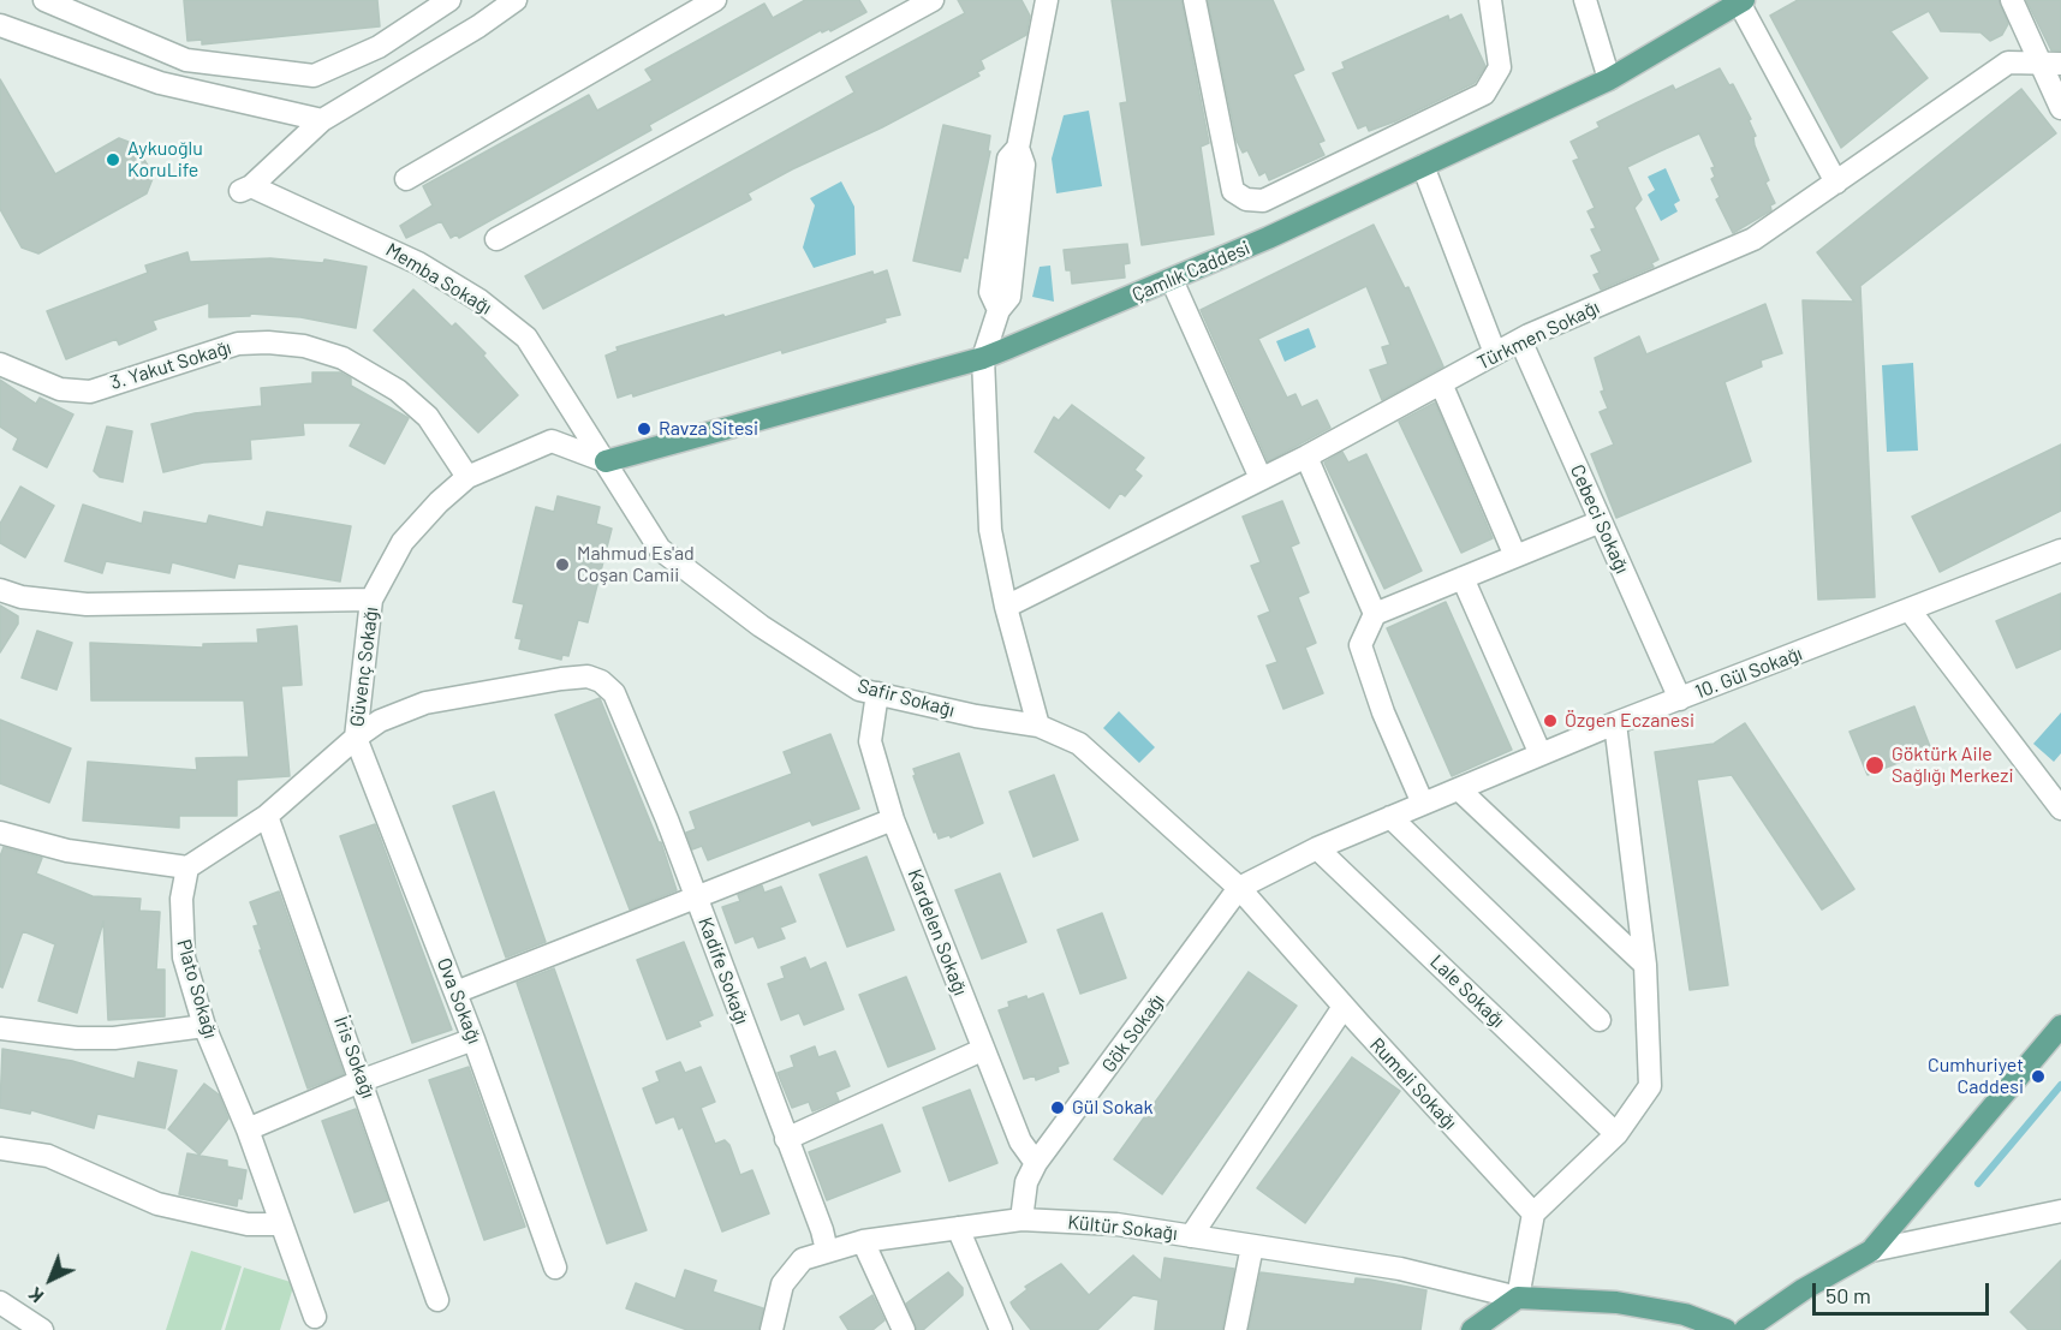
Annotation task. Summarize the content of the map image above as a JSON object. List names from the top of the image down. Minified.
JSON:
{"streets":{"main road":["Çamlık Caddesi"],"street":["Memba Sokağı","Türkmen Sokağı","3. Yakut Sokağı","Cebeci Sokağı","Güvenç Sokağı","10. Gül Sokağı","Safir Sokağı","Kardelen Sokağı","Kadife Sokağı","Plato Sokağı","Lale Sokağı","Ova Sokağı","Gök Sokağı","İris Sokağı","Rumeli Sokağı","Kültür Sokağı"]},"crossings":[["Çamlık Caddesi","Memba Sokağı"],["Çamlık Caddesi","Güvenç Sokağı"],["Çamlık Caddesi","Safir Sokağı"],["Memba Sokağı","Güvenç Sokağı"],["Memba Sokağı","Safir Sokağı"],["Türkmen Sokağı","Cebeci Sokağı"],["3. Yakut Sokağı","Güvenç Sokağı"],["Cebeci Sokağı","10. Gül Sokağı"],["Güvenç Sokağı","Safir Sokağı"],["Güvenç Sokağı","Kadife Sokağı"],["Güvenç Sokağı","Ova Sokağı"],["10. Gül Sokağı","Safir Sokağı"],["10. Gül Sokağı","Lale Sokağı"],["10. Gül Sokağı","Gök Sokağı"],["10. Gül Sokağı","Rumeli Sokağı"],["Safir Sokağı","Kardelen Sokağı"],["Safir Sokağı","Gök Sokağı"],["Safir Sokağı","Rumeli Sokağı"],["Kardelen Sokağı","Gök Sokağı"],["Kadife Sokağı","Ova Sokağı"],["Kadife Sokağı","Kültür Sokağı"],["Gök Sokağı","Rumeli Sokağı"],["Gök Sokağı","Kültür Sokağı"]],"places":["Aykuoğlu KoruLife","Ravza Sitesi","Mahmud Es'ad Coşan Camii","Özgen Eczanesi","Göktürk Aile Sağlığı Merkezi","Cumhuriyet Caddesi","Gül Sokak"],"scale_bar":"50 m","north":"bottom left"}
